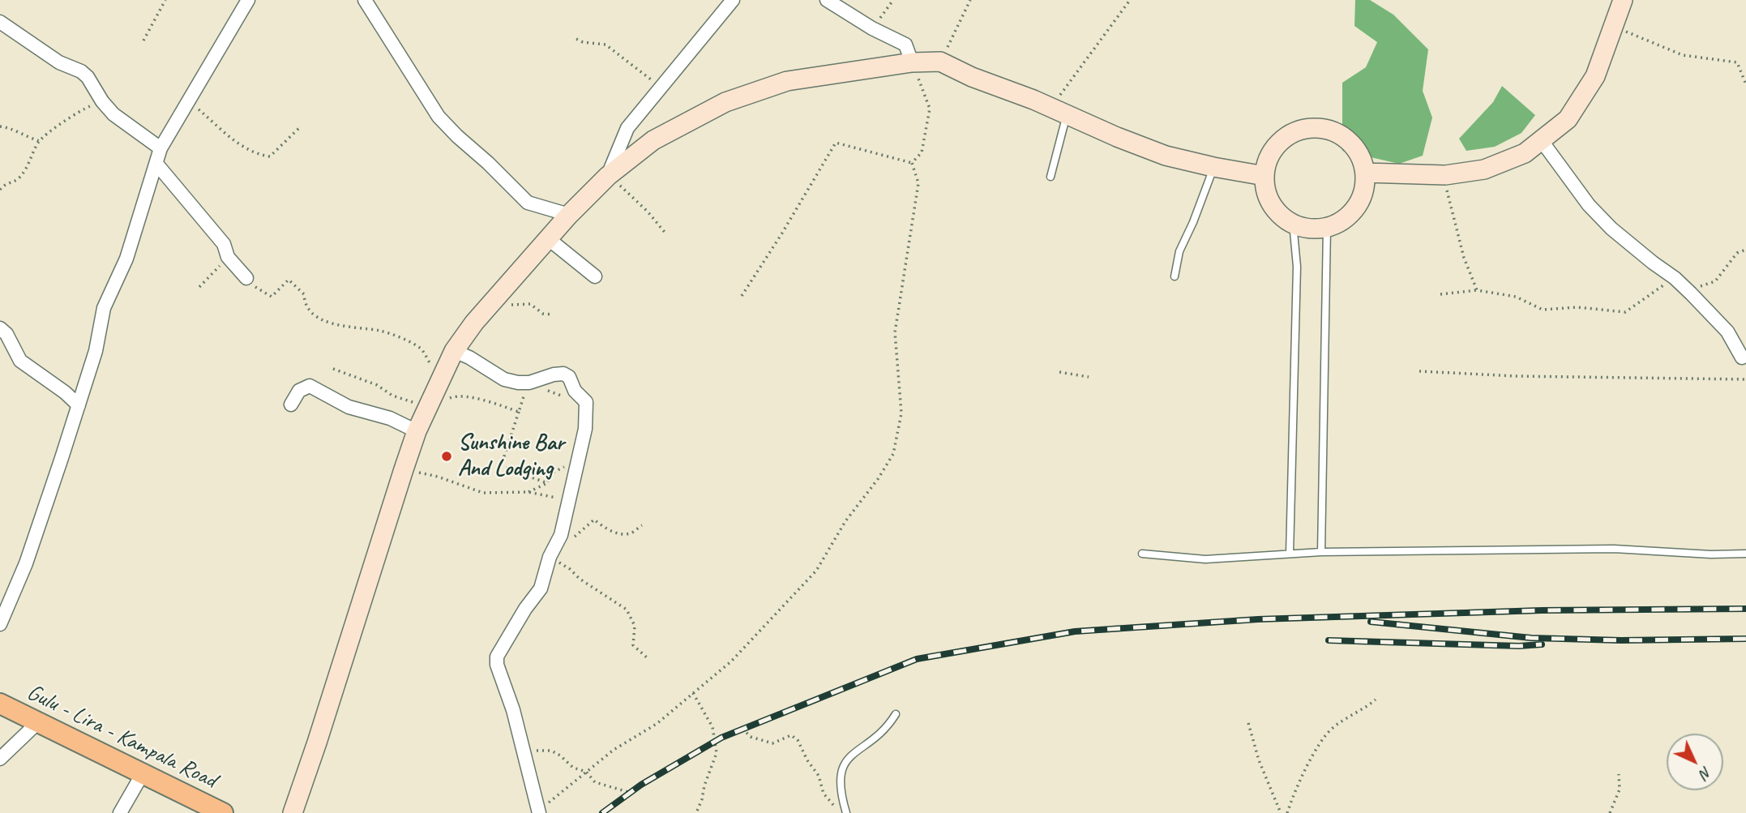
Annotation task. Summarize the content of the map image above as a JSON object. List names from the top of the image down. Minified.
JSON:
{"streets":{"main road":["Gulu - Lira - Kampala Road"]},"places":["Sunshine Bar And Lodging"],"north":"bottom right"}
